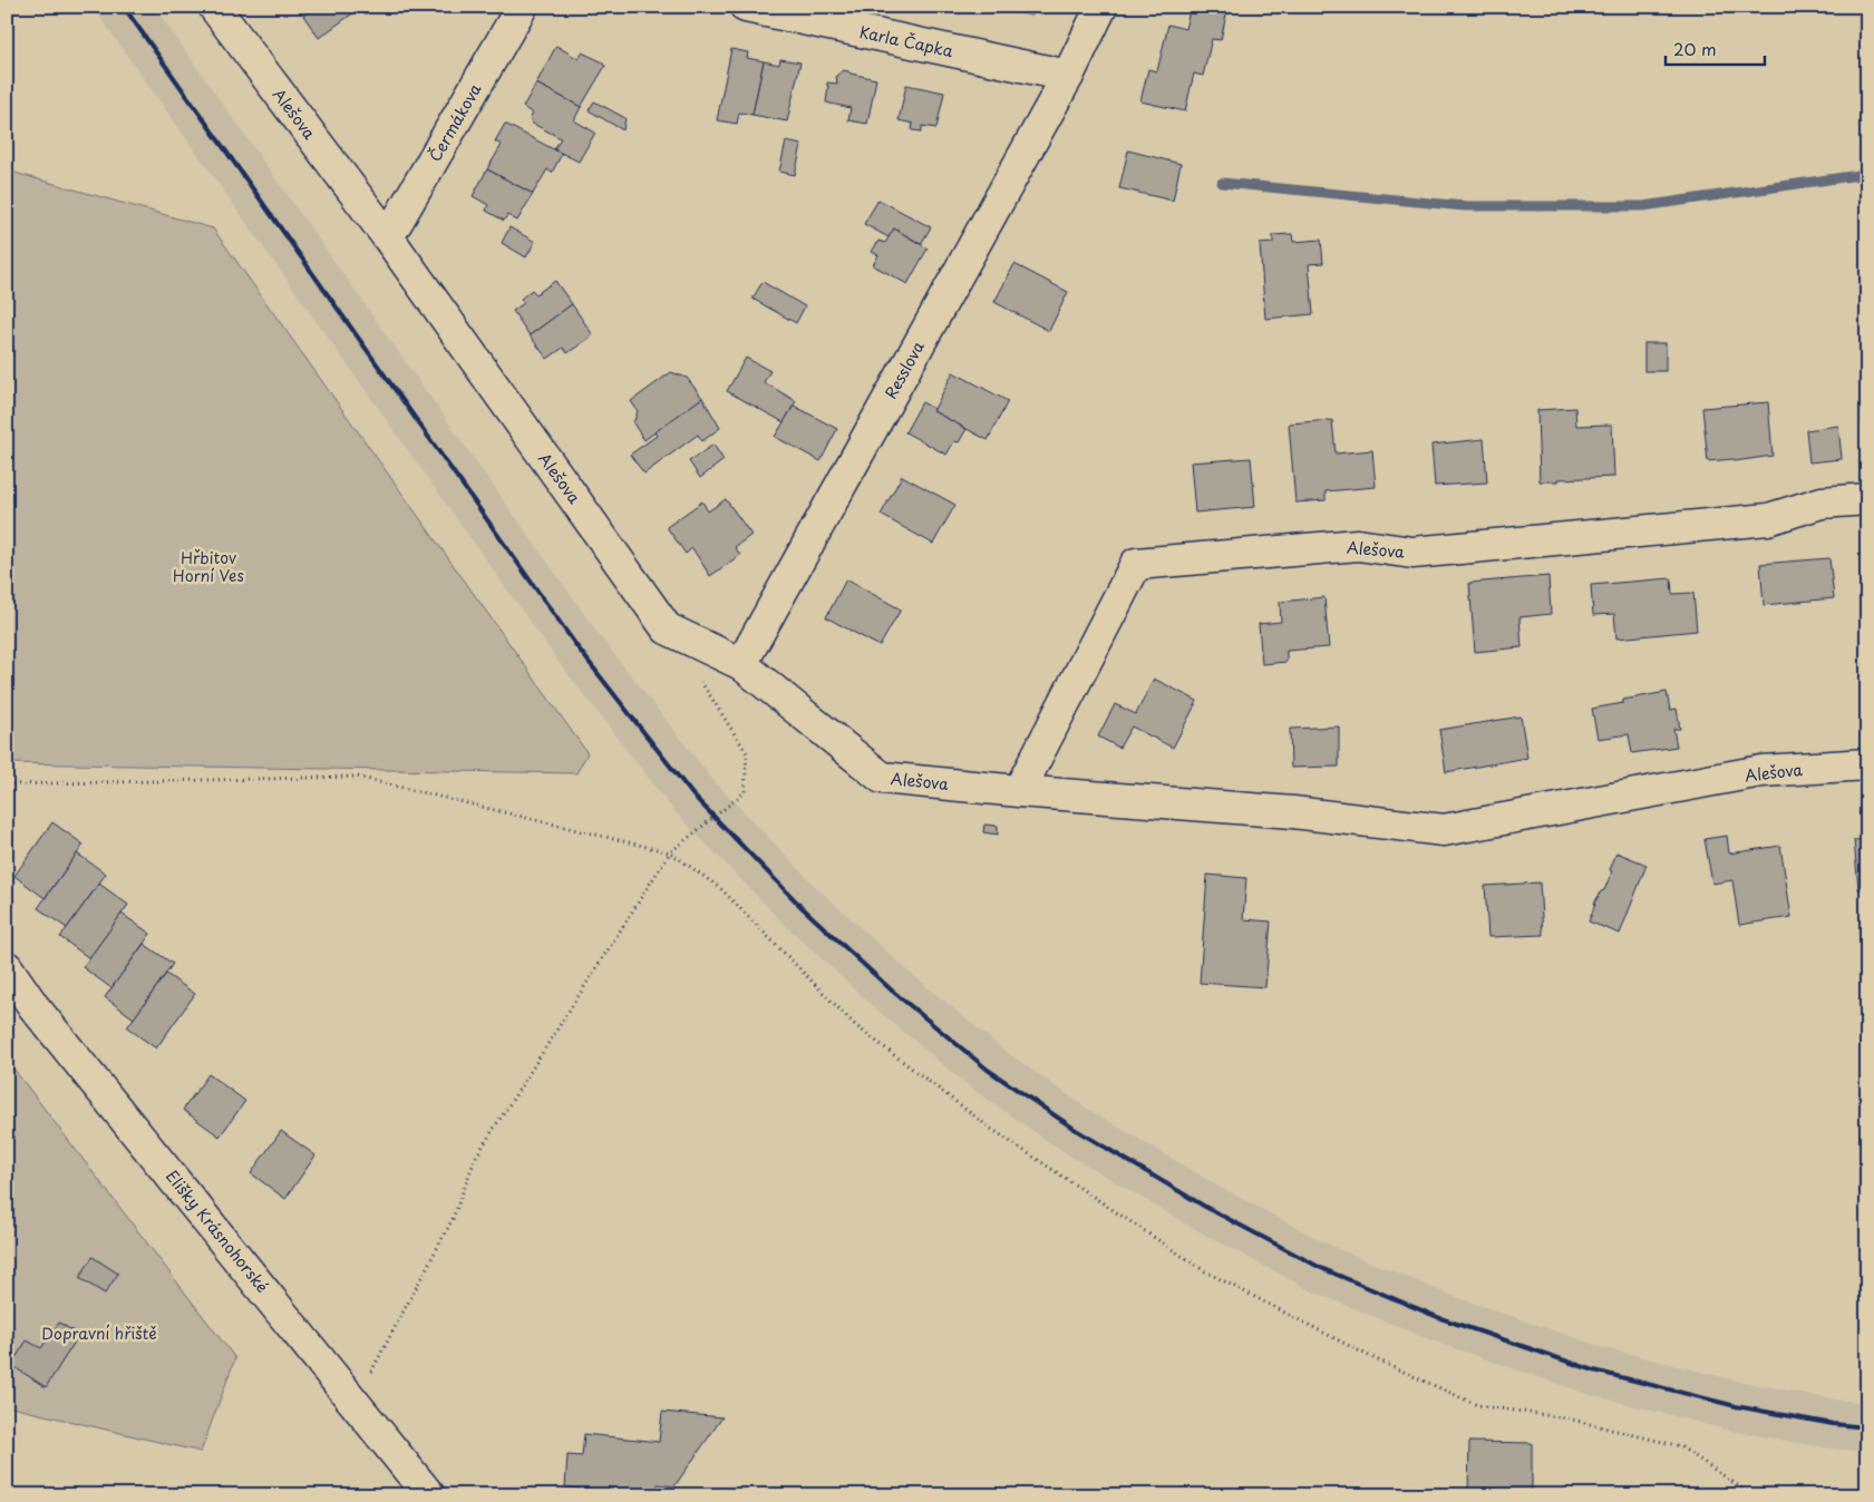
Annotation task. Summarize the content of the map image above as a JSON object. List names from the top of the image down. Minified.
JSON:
{"streets":{"street":["Karla Čapka","Alešova","Čermákova","Resslova","Elišky Krásnohorské"]},"crossings":[["Karla Čapka","Resslova"],["Alešova","Čermákova"],["Alešova","Resslova"]],"parks":["Hřbitov Horní Ves","Dopravní hřiště"],"scale_bar":"20 m"}
